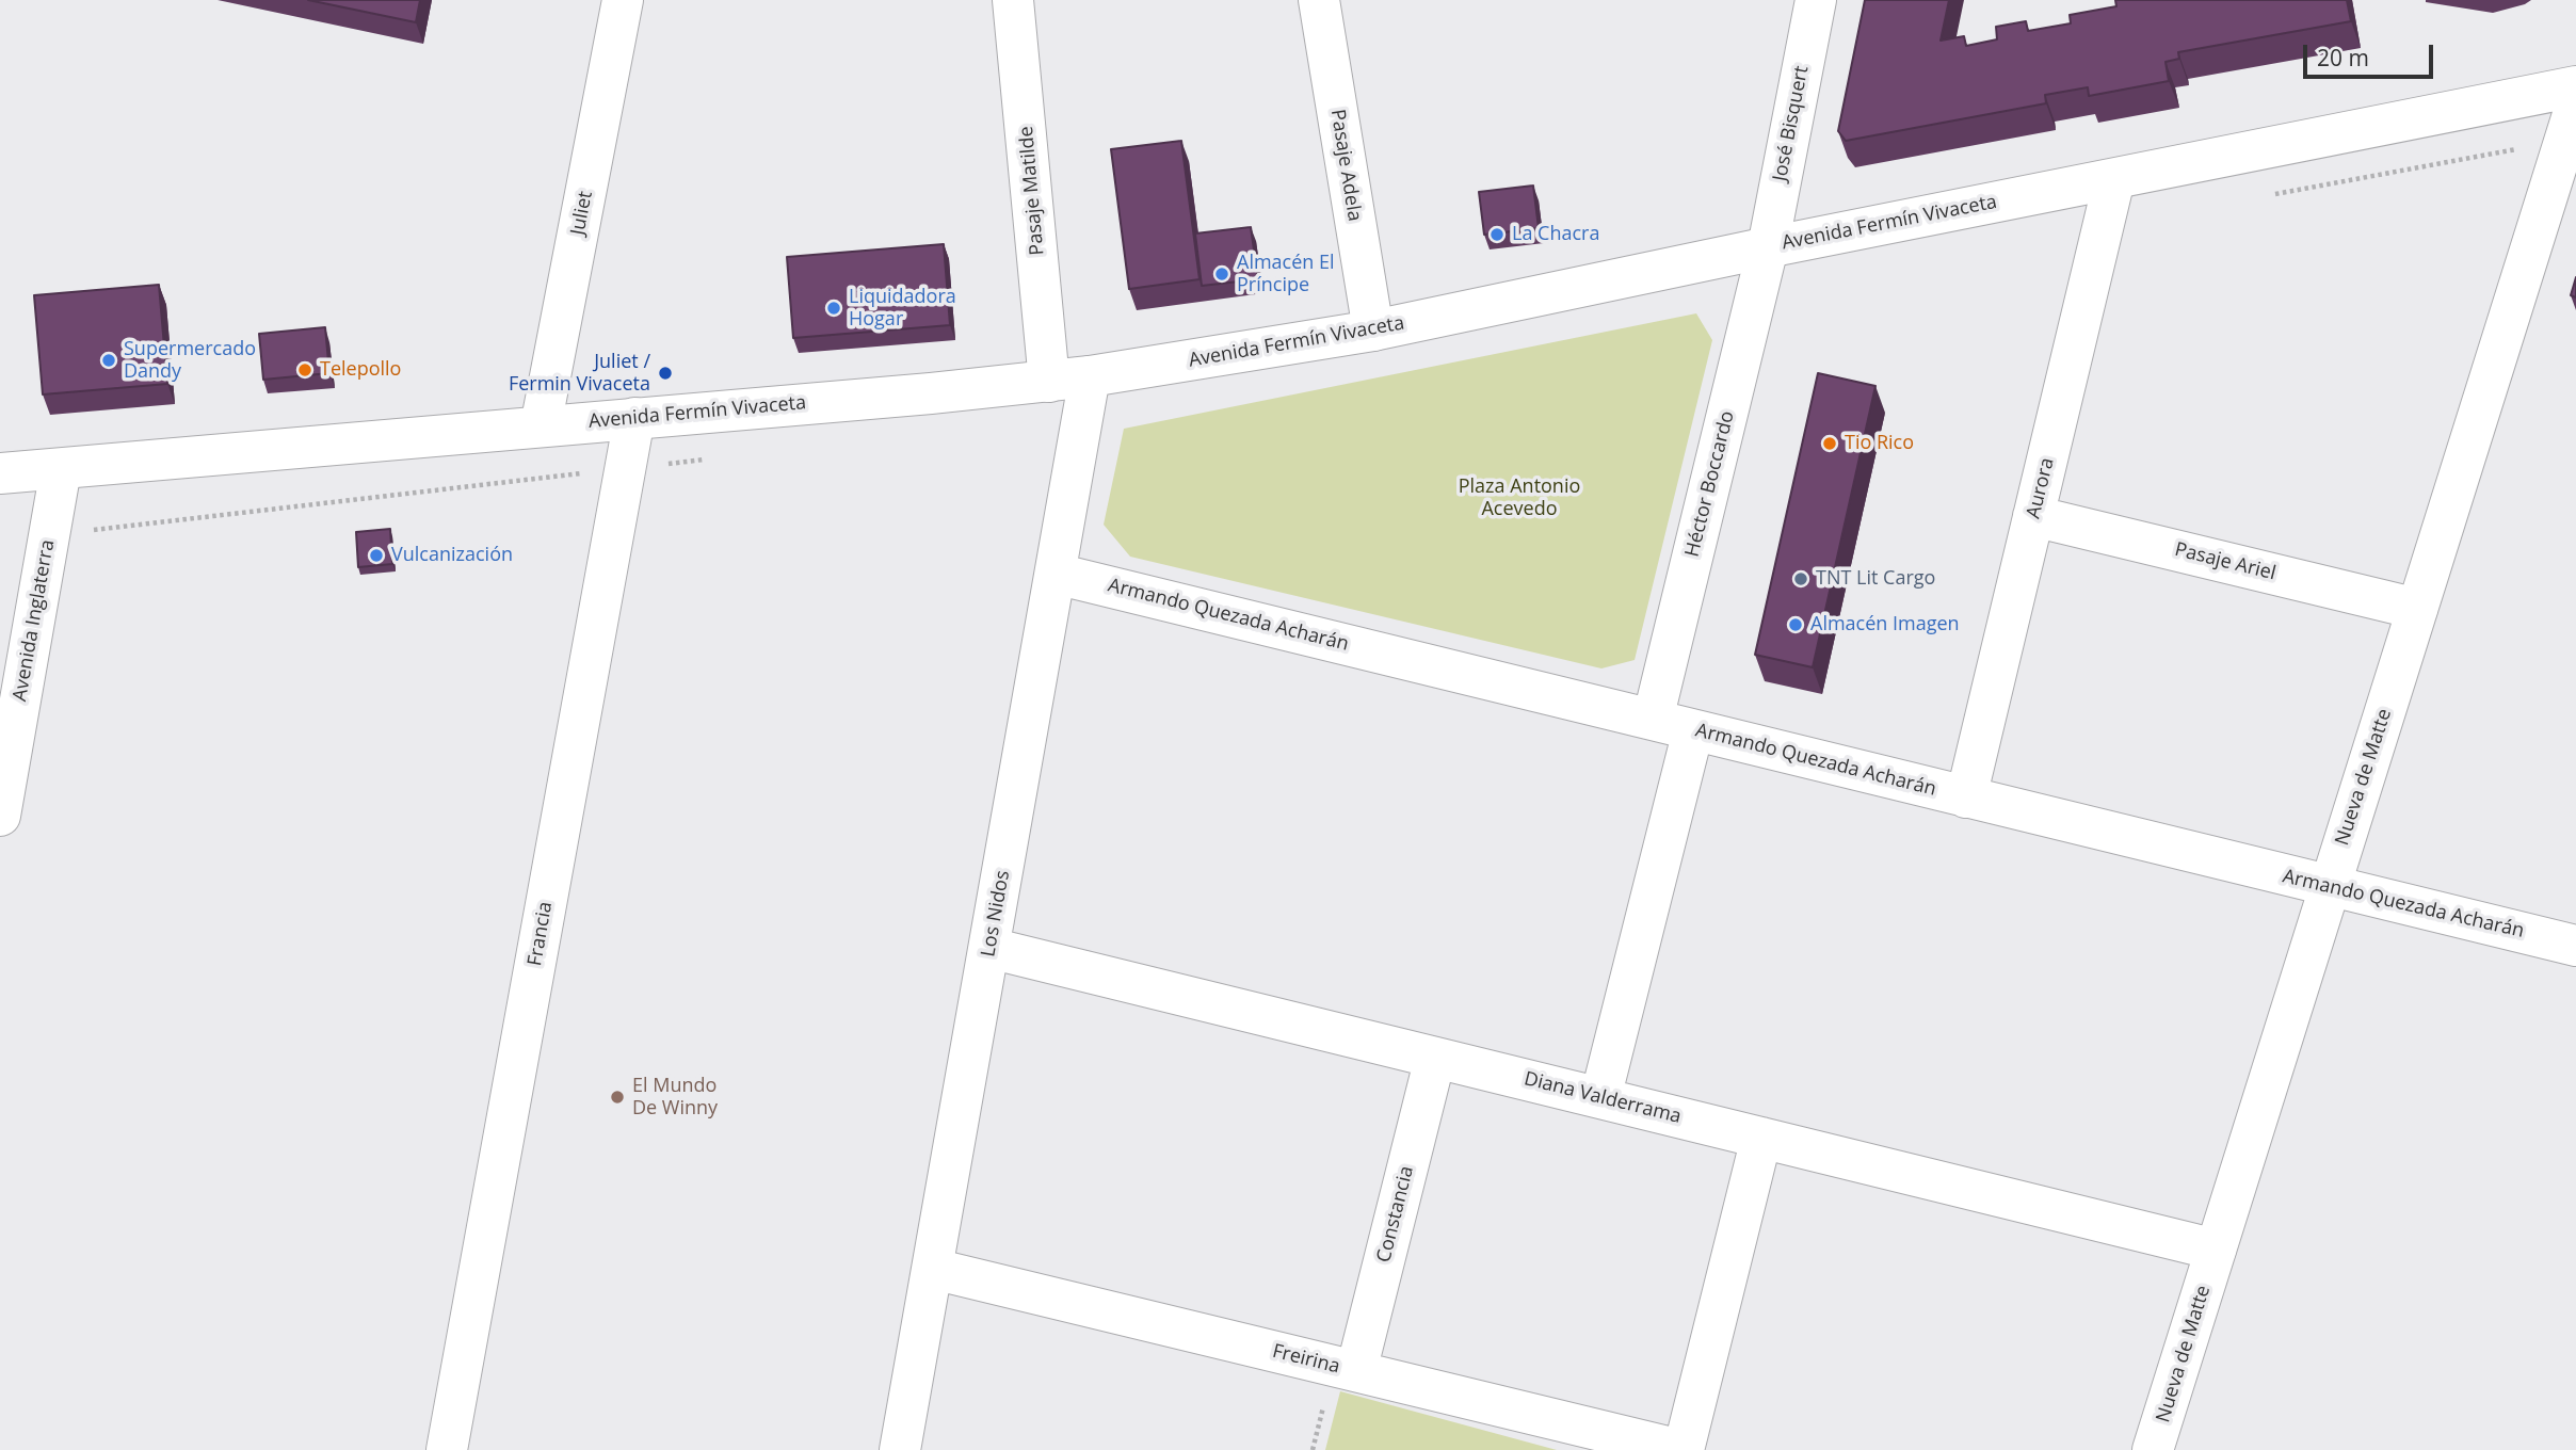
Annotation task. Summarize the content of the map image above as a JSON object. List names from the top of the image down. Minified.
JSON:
{"streets":{"street":["José Bisquert","Pasaje Adela","Pasaje Matilde","Juliet","Avenida Fermín Vivaceta","Héctor Boccardo","Aurora","Pasaje Ariel","Armando Quezada Acharán","Avenida Inglaterra","Nueva de Matte","Los Nidos","Francia","Diana Valderrama","Constancia","Freirina"]},"crossings":[["José Bisquert","Avenida Fermín Vivaceta"],["José Bisquert","Héctor Boccardo"],["Pasaje Adela","Avenida Fermín Vivaceta"],["Pasaje Matilde","Avenida Fermín Vivaceta"],["Juliet","Avenida Fermín Vivaceta"],["Avenida Fermín Vivaceta","Héctor Boccardo"],["Avenida Fermín Vivaceta","Aurora"],["Avenida Fermín Vivaceta","Avenida Inglaterra"],["Avenida Fermín Vivaceta","Los Nidos"],["Avenida Fermín Vivaceta","Francia"],["Héctor Boccardo","Armando Quezada Acharán"],["Aurora","Pasaje Ariel"],["Aurora","Armando Quezada Acharán"],["Pasaje Ariel","Nueva de Matte"],["Armando Quezada Acharán","Nueva de Matte"],["Armando Quezada Acharán","Los Nidos"],["Nueva de Matte","Diana Valderrama"],["Los Nidos","Diana Valderrama"],["Los Nidos","Freirina"],["Diana Valderrama","Constancia"],["Constancia","Freirina"]],"parks":["Plaza Antonio Acevedo"],"places":["La Chacra","Almacén El Príncipe","Liquidadora Hogar","Supermercado Dandy","Telepollo","Juliet / Fermin Vivaceta","Tio Rico","Vulcanización","TNT Lit Cargo","Almacén Imagen","El Mundo De Winny"],"scale_bar":"20 m"}
